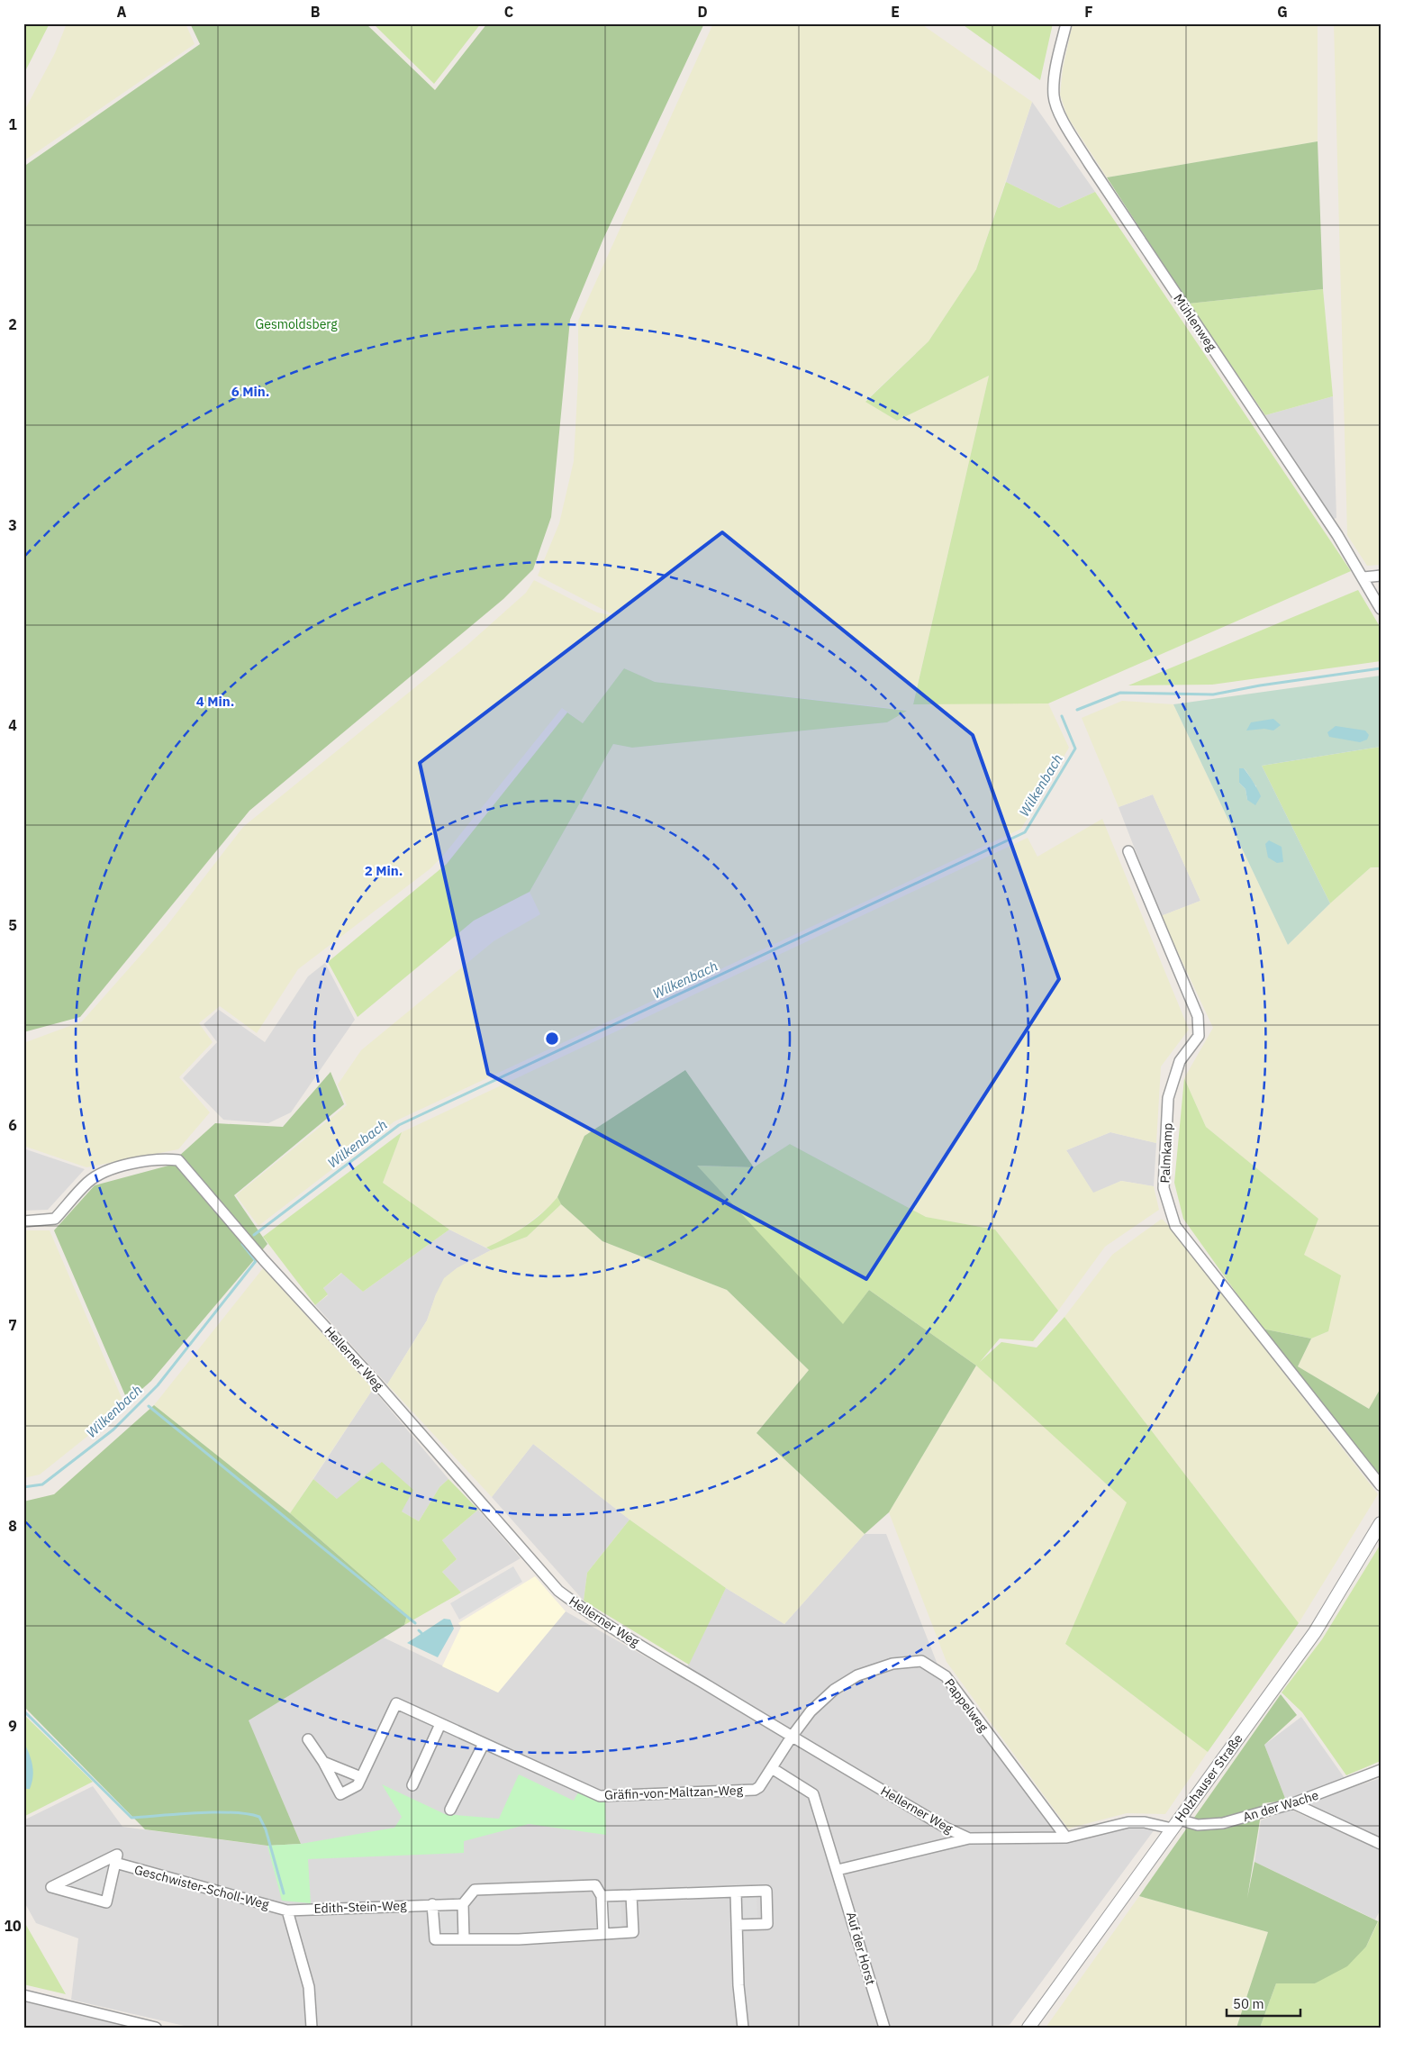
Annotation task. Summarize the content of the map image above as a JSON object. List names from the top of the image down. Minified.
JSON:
{"streets":{"street":["Mühlenweg","Palmkamp","Hellerner Weg","Pappelweg","Holzhauser Straße","Gräfin-von-Maltzan-Weg","An der Wache","Geschwister-Scholl-Weg","Edith-Stein-Weg","Auf der Horst"]},"crossings":[["Hellerner Weg","Pappelweg"],["Hellerner Weg","Holzhauser Straße"],["Hellerner Weg","Gräfin-von-Maltzan-Weg"],["Hellerner Weg","An der Wache"],["Pappelweg","Gräfin-von-Maltzan-Weg"],["Holzhauser Straße","An der Wache"],["Gräfin-von-Maltzan-Weg","Auf der Horst"],["Geschwister-Scholl-Weg","Edith-Stein-Weg"]],"water":["Wilkenbach"],"parks":["Gesmoldsberg"],"scale_bar":"50 m","grid":{"columns":["A","B","C","D","E","F","G"],"rows":["1","2","3","4","5","6","7","8","9","10"]},"rings":["6 Min.","4 Min.","2 Min."]}
